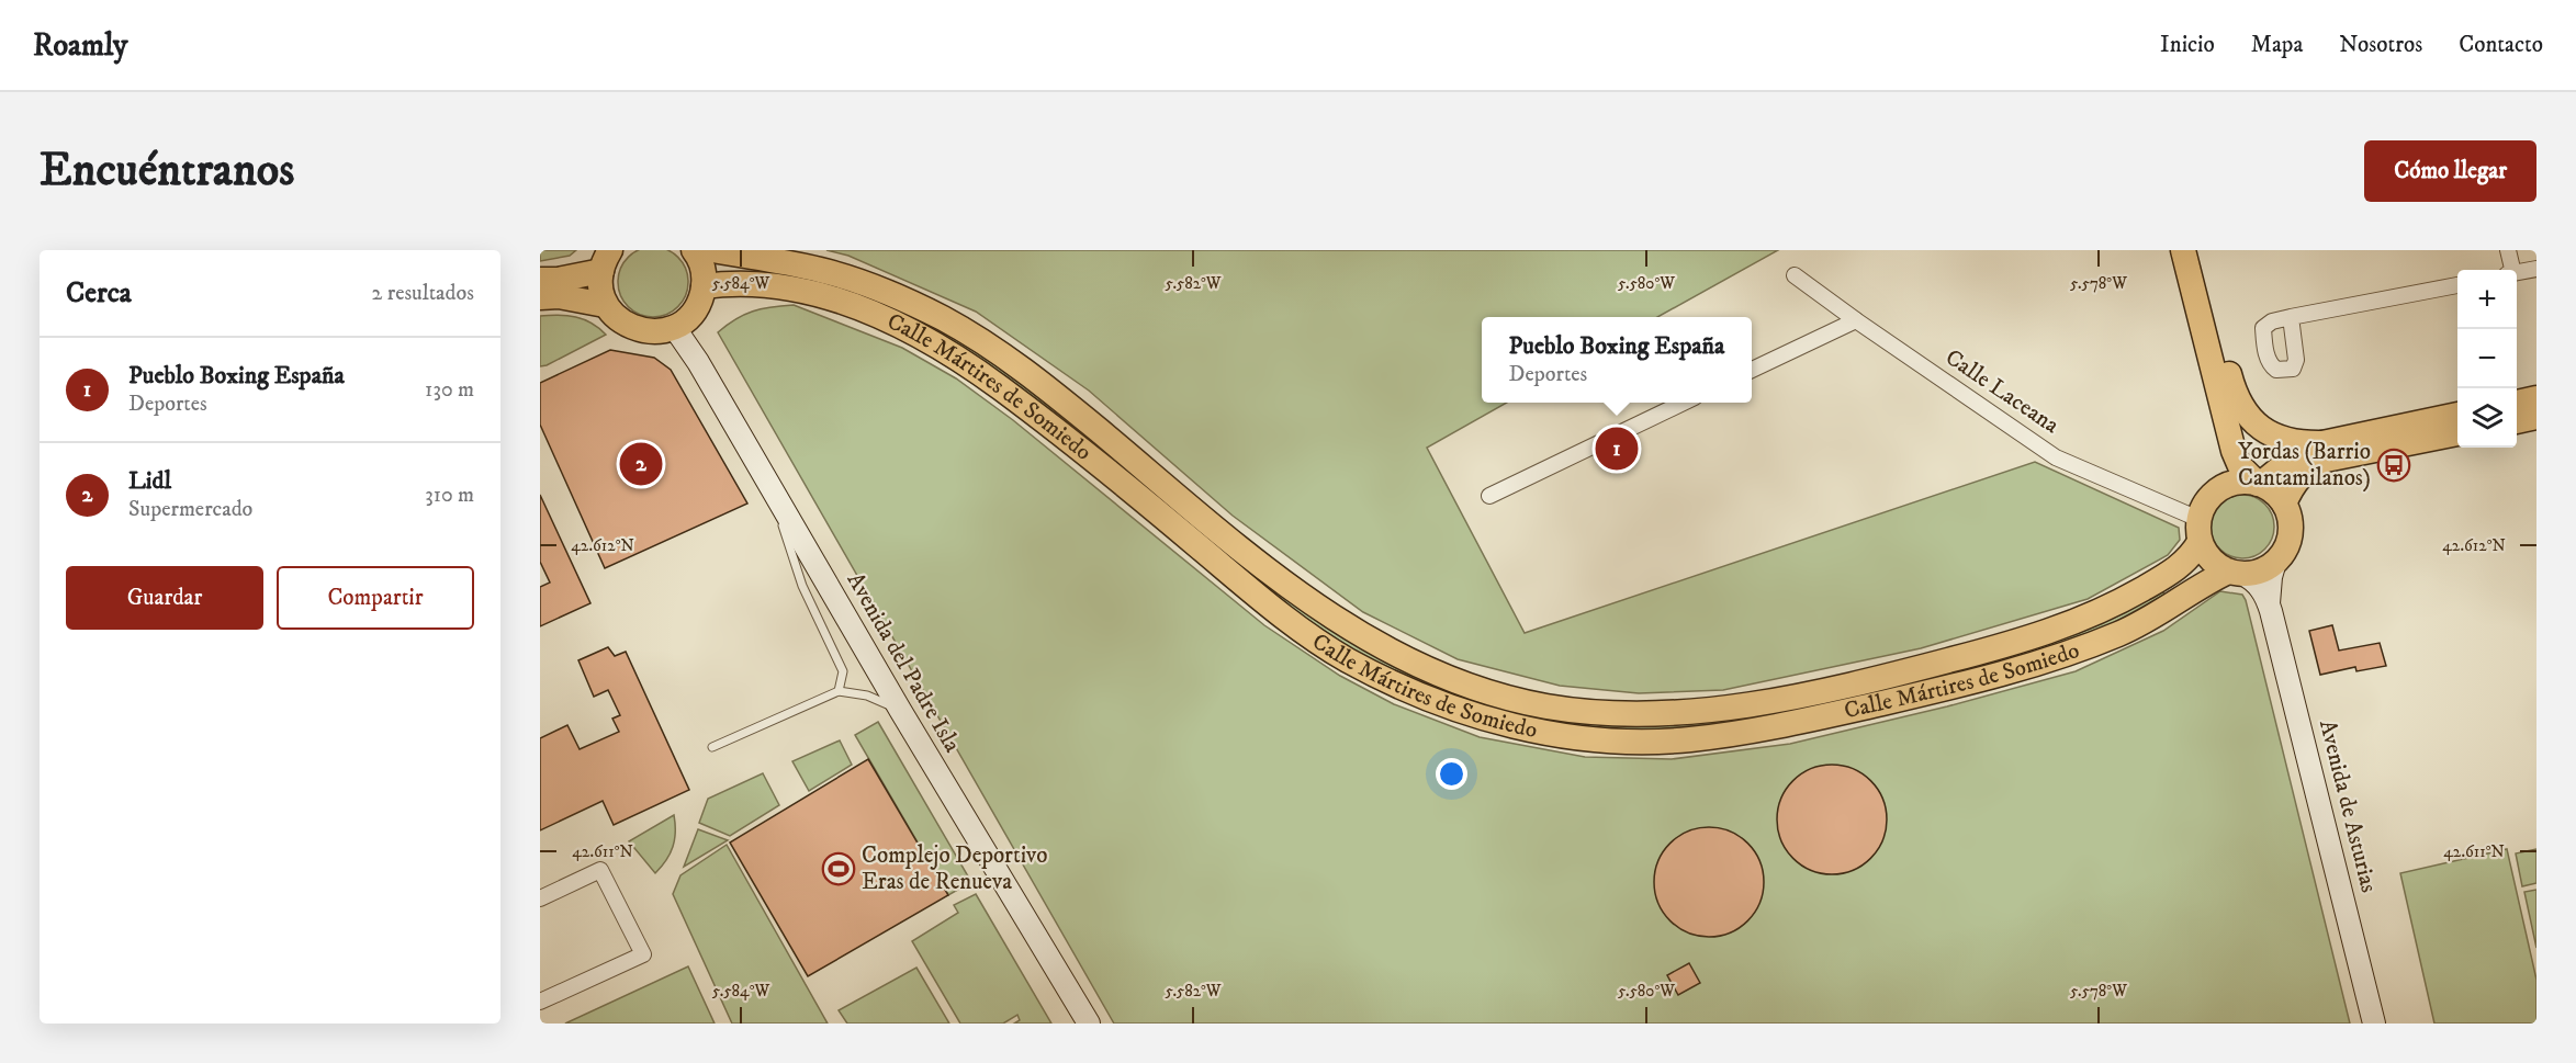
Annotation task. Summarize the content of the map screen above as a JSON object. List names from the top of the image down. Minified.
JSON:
{"streets":{"main road":["Calle Mártires de Somiedo","Avenida del Padre Isla","Avenida de Asturias"],"street":["Calle Laceana"]},"crossings":[["Calle Mártires de Somiedo","Calle Laceana"],["Calle Mártires de Somiedo","Avenida de Asturias"],["Calle Laceana","Avenida de Asturias"]],"places":{"bus stop":["Yordas (Barrio Cantamilanos)"],"sports":["Complejo Deportivo Eras de Renueva"]},"page":{"header":"Roamly","nav":["Inicio","Mapa","Nosotros","Contacto"],"buttons":["Cómo llegar",["Guardar","Compartir"]],"title":"Encuéntranos","heading":["Cerca","2 resultados"],"map_buttons":["+","−"],"popup":["Pueblo Boxing España","Deportes"],"list":[{"mark":"1","name":"Pueblo Boxing España","note":"Deportes","value":"130 m"},{"mark":"2","name":"Lidl","note":"Supermercado","value":"310 m"}],"pins":["1","2"]},"coordinates":["5.584°W","5.582°W","5.580°W","5.578°W","42.612°N","42.611°N"]}
